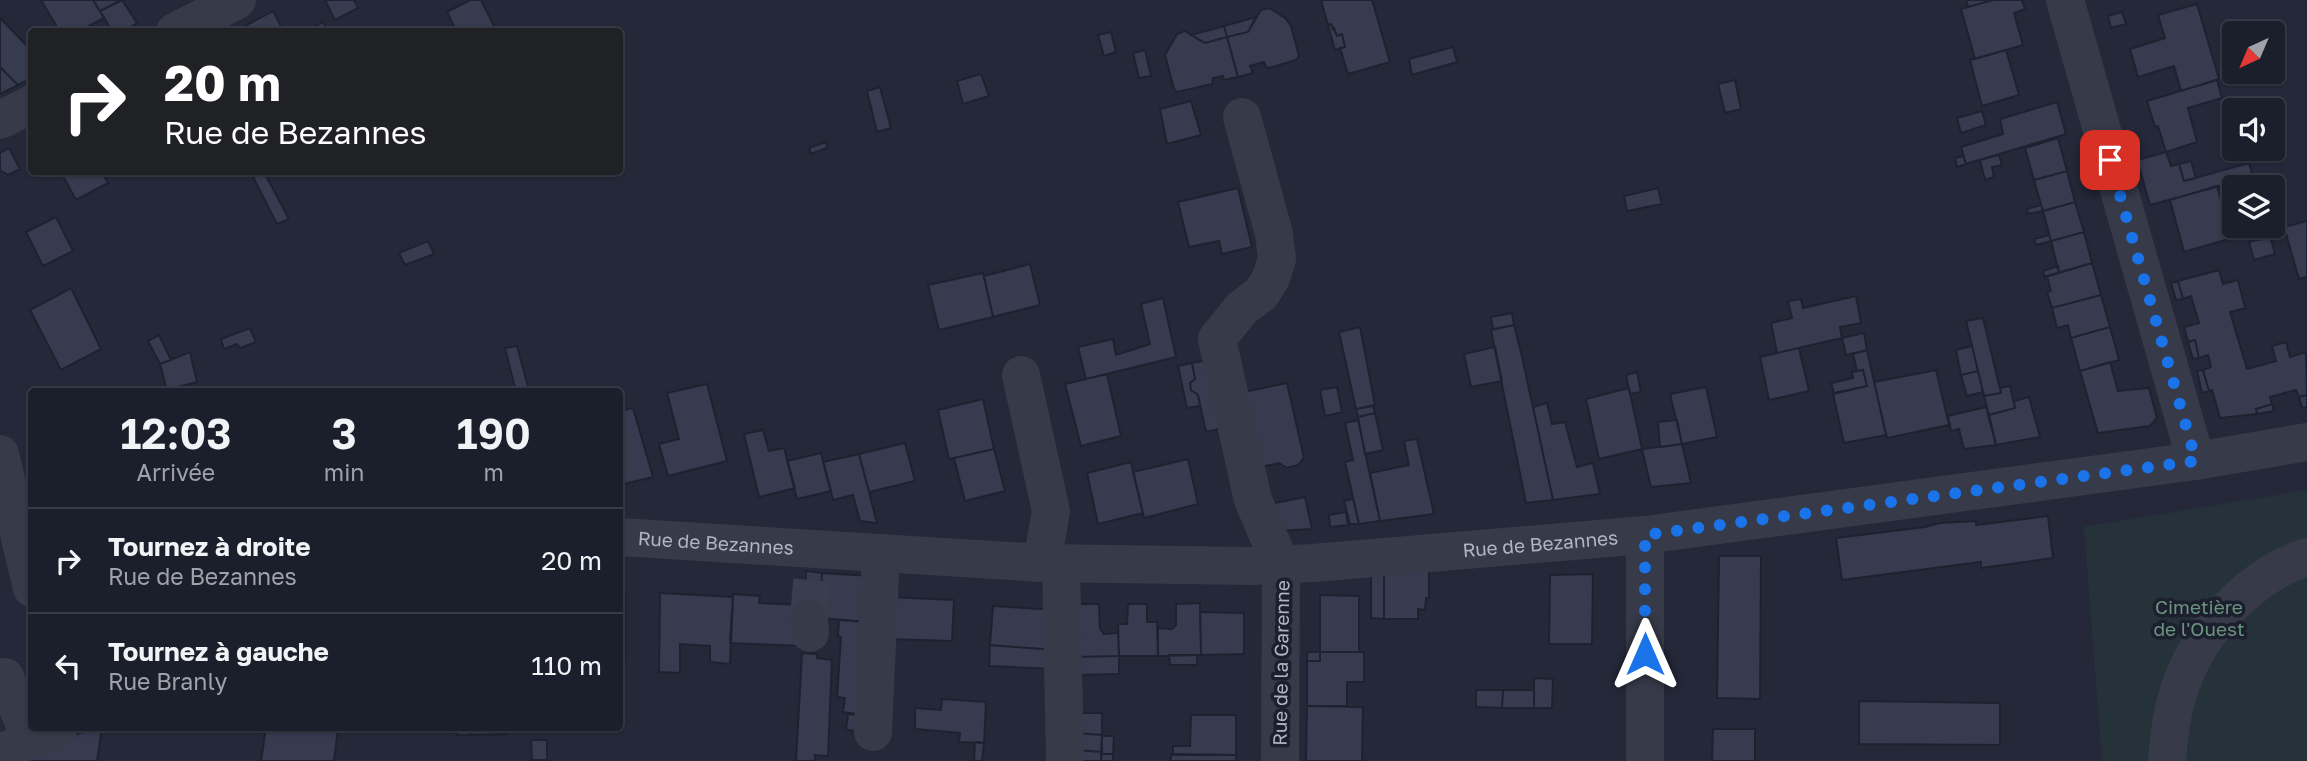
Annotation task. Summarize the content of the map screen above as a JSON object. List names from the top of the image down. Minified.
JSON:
{"streets":{"street":["Rue de Bezannes","Rue de la Garenne"]},"crossings":[["Rue de Bezannes","Rue de la Garenne"]],"parks":["Cimetière de l'Ouest"],"north":"bottom left","page":{"turn":["20 m","Rue de Bezannes"],"eta":["12:03","Arrivée","3","min","190","m"],"list":[{"name":"Tournez à droite","note":"Rue de Bezannes","value":"20 m"},{"name":"Tournez à gauche","note":"Rue Branly","value":"110 m"}]}}
